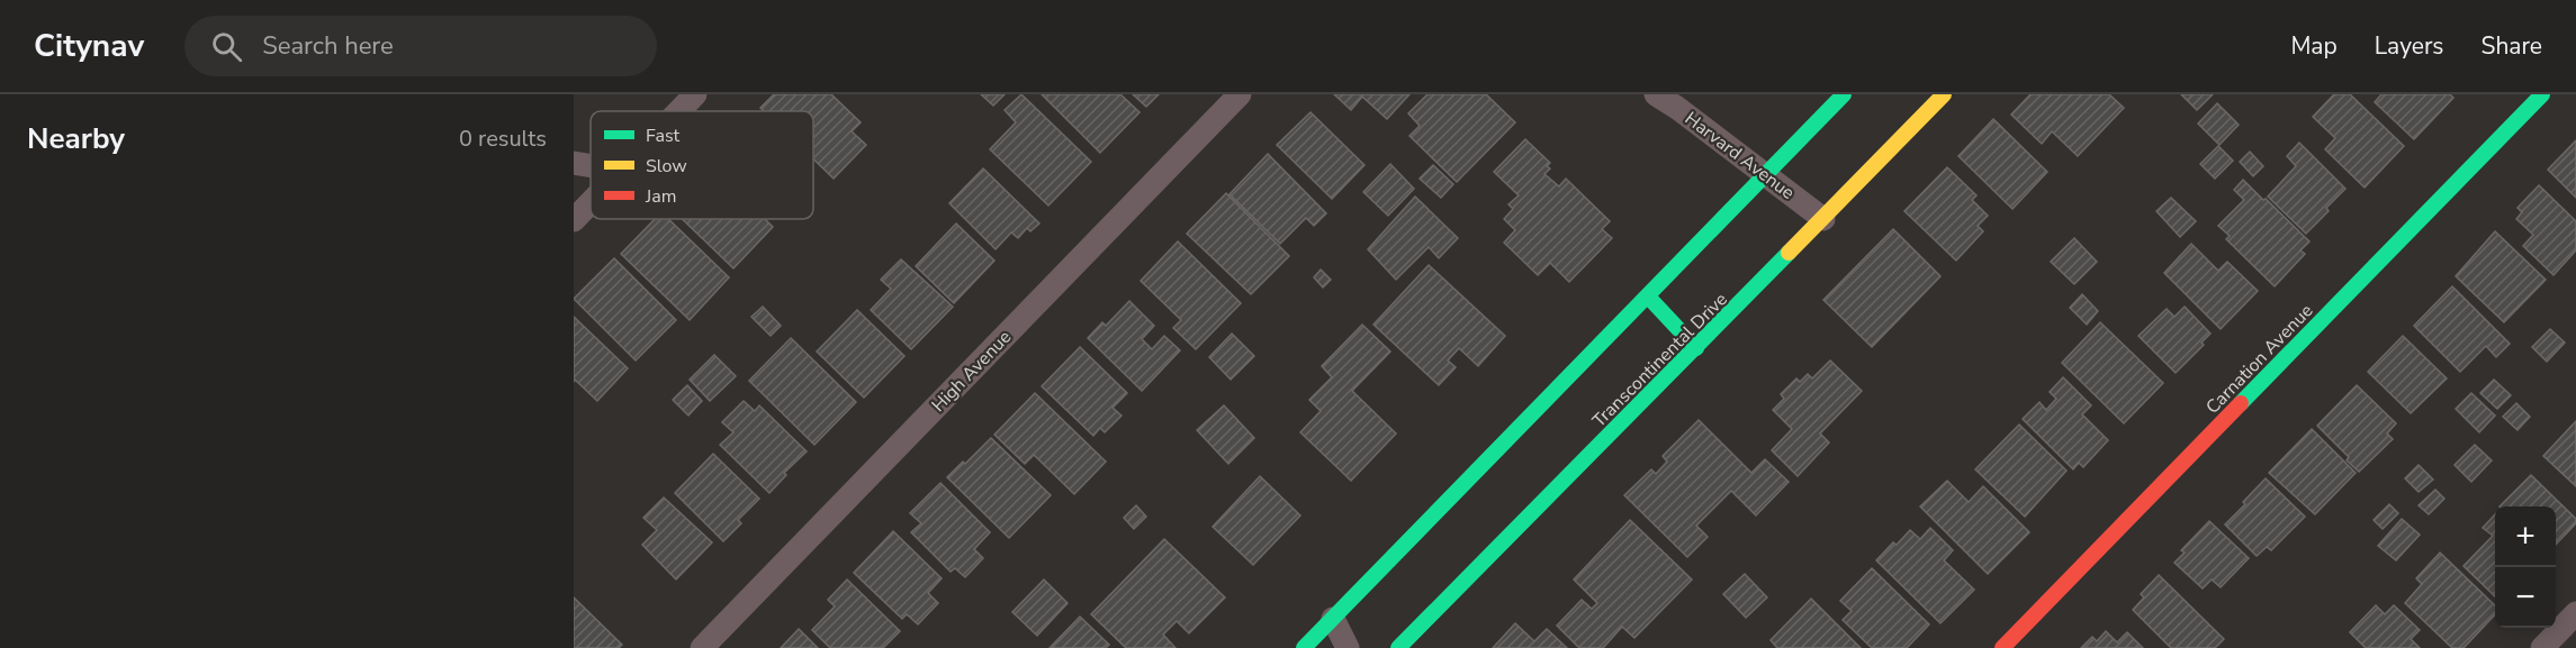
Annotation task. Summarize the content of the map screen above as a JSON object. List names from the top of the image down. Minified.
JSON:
{"streets":{"street":["Harvard Avenue","Carnation Avenue","Transcontinental Drive","High Avenue"]},"crossings":[["Harvard Avenue","Transcontinental Drive"]],"legend":["Fast","Slow","Jam"],"page":{"header":"Citynav","search":"Search here","nav":["Map","Layers","Share"],"heading":["Nearby","0 results"],"map_buttons":["+","−"]}}
